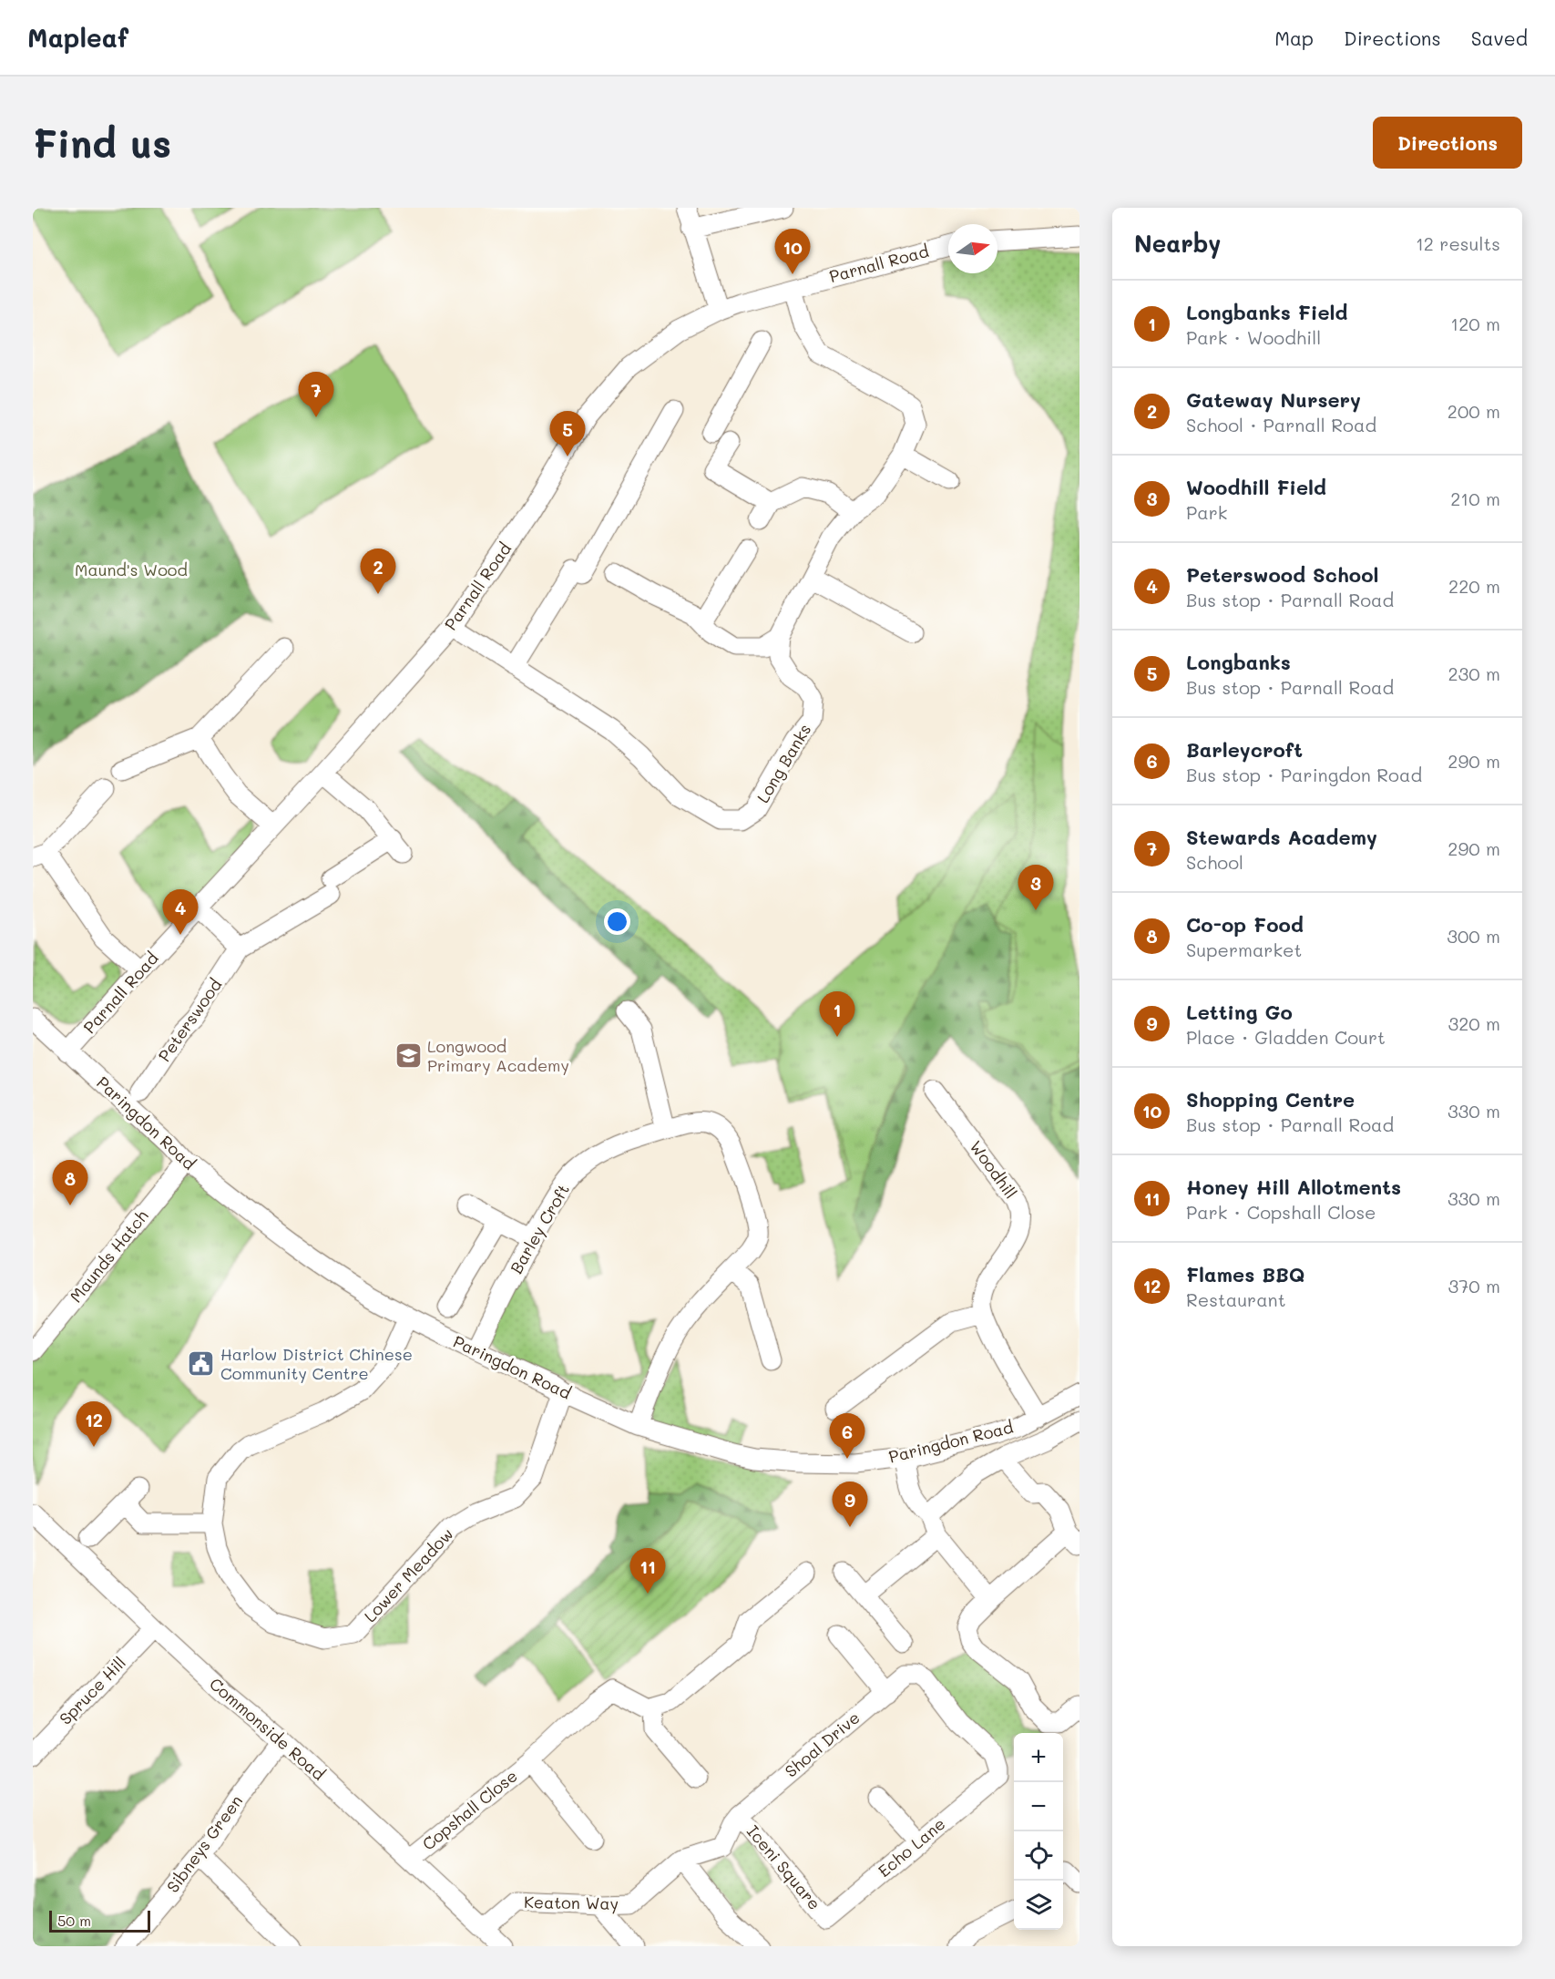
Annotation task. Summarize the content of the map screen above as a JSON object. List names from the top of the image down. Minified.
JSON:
{"streets":{"street":["Parnall Road","Long Banks","Peterswood","Paringdon Road","Woodhill","Barley Croft","Maunds Hatch","Lower Meadow","Spruce Hill","Commonside Road","Shoal Drive","Copshall Close","Sibneys Green","Echo Lane","Iceni Square","Keaton Way"]},"crossings":[["Parnall Road","Long Banks"],["Parnall Road","Peterswood"],["Parnall Road","Paringdon Road"],["Paringdon Road","Barley Croft"],["Paringdon Road","Maunds Hatch"],["Paringdon Road","Lower Meadow"],["Spruce Hill","Commonside Road"],["Commonside Road","Copshall Close"],["Commonside Road","Sibneys Green"],["Commonside Road","Keaton Way"],["Shoal Drive","Echo Lane"],["Shoal Drive","Iceni Square"],["Echo Lane","Iceni Square"],["Iceni Square","Keaton Way"]],"parks":["Maund's Wood"],"places":{"school or university":["Longwood Primary Academy"],"public building":["Harlow District Chinese Community Centre"]},"scale_bar":"50 m","north":"right","page":{"header":"Mapleaf","nav":["Map","Directions","Saved"],"buttons":"Directions","title":"Find us","heading":["Nearby","12 results"],"pins":["10","7","5","2","3","4","1","8","12","6","9","11"],"list":[{"mark":"1","name":"Longbanks Field","note":"Park · Woodhill","value":"120 m"},{"mark":"2","name":"Gateway Nursery","note":"School · Parnall Road","value":"200 m"},{"mark":"3","name":"Woodhill Field","note":"Park","value":"210 m"},{"mark":"4","name":"Peterswood School","note":"Bus stop · Parnall Road","value":"220 m"},{"mark":"5","name":"Longbanks","note":"Bus stop · Parnall Road","value":"230 m"},{"mark":"6","name":"Barleycroft","note":"Bus stop · Paringdon Road","value":"290 m"},{"mark":"7","name":"Stewards Academy","note":"School","value":"290 m"},{"mark":"8","name":"Co-op Food","note":"Supermarket","value":"300 m"},{"mark":"9","name":"Letting Go","note":"Place · Gladden Court","value":"320 m"},{"mark":"10","name":"Shopping Centre","note":"Bus stop · Parnall Road","value":"330 m"},{"mark":"11","name":"Honey Hill Allotments","note":"Park · Copshall Close","value":"330 m"},{"mark":"12","name":"Flames BBQ","note":"Restaurant","value":"370 m"}],"map_buttons":["+","−"],"scale":"50 m"}}
